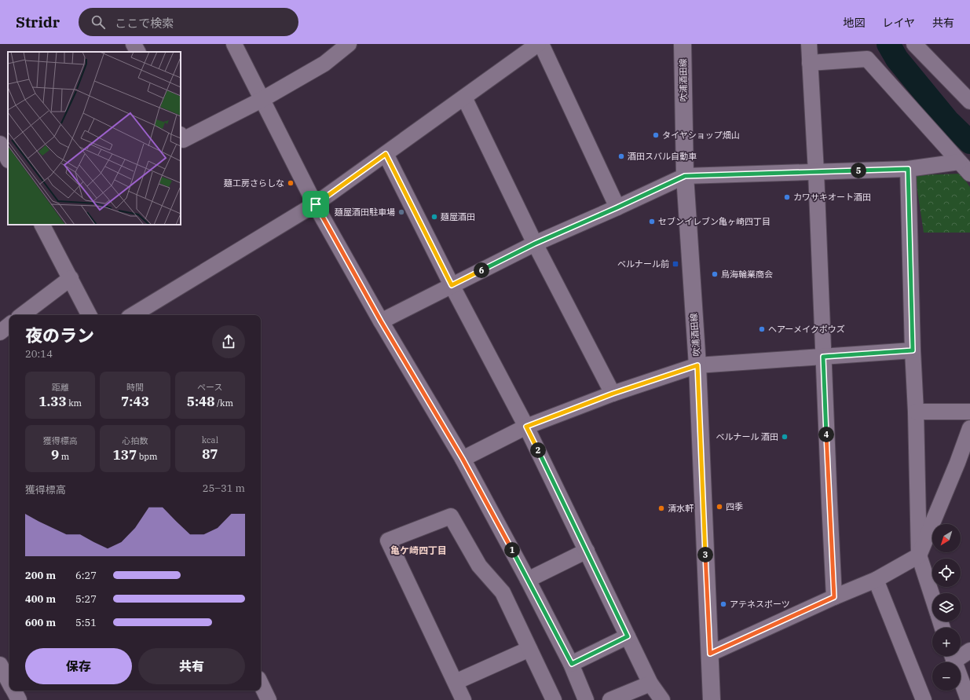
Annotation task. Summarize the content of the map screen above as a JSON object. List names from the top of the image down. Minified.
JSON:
{"streets":{"main road":["吹浦酒田線"]},"districts":["亀ケ崎四丁目"],"places":{"other":["タイヤショップ畑山","酒田スバル自動車","麺工房さらしな","カワサキオート酒田","麺屋酒田駐車場","麺屋酒田","セブンイレブン亀ヶ崎四丁目","鳥海輪業商会","ヘアーメイクボウズ","ベルナール 酒田","四季","清水軒","アテネスポーツ"],"transit":["ベルナール前"]},"north":"bottom left","page":{"header":"Stridr","search":"ここで検索","nav":["地図","レイヤ","共有"],"pins":["5","6","4","2","1","3"],"heading":["夜のラン","20:14"],"stats":[["距離","1.33 km"],["時間","7:43"],["ペース","5:48 /km"],["獲得標高","9 m"],["心拍数","137 bpm"],["kcal","87"]],"chart":["獲得標高","25–31 m"],"map_buttons":["+","−"],"list":[{"name":"200 m","note":"6:27"},{"name":"400 m","note":"5:27"},{"name":"600 m","note":"5:51"}],"buttons":["保存","共有"]}}
